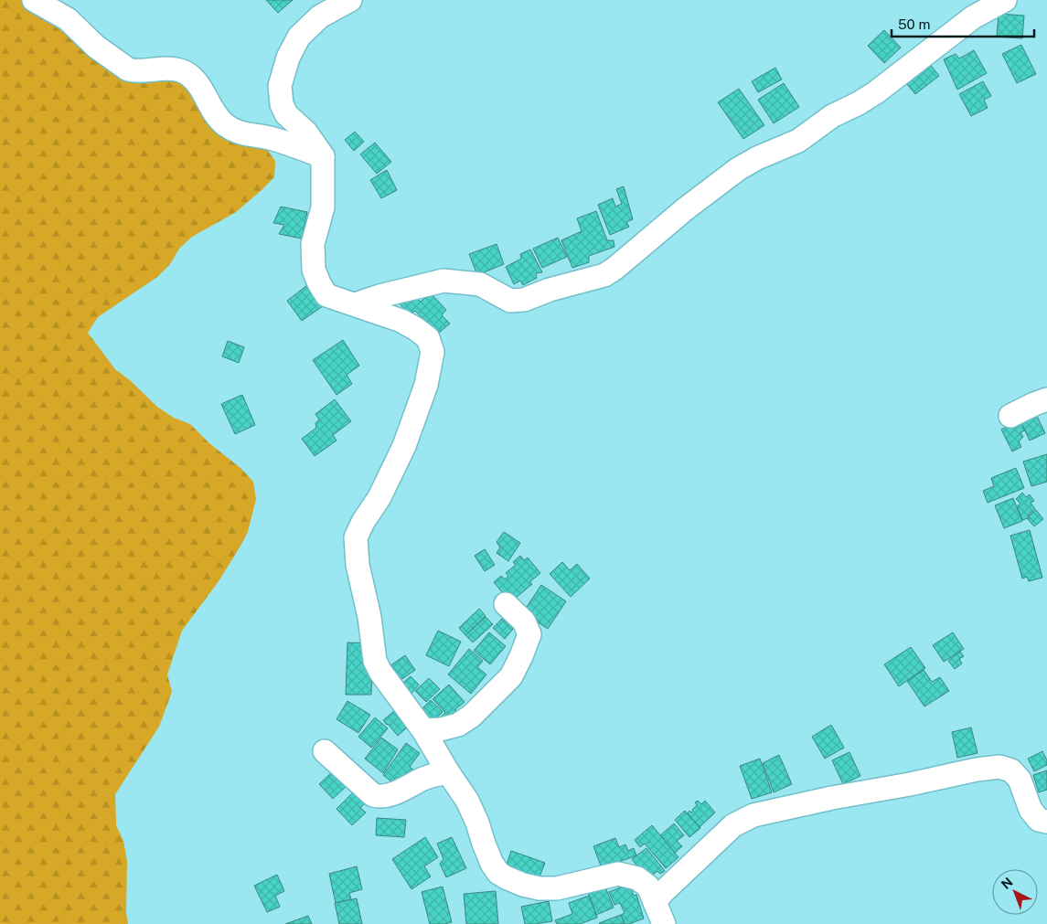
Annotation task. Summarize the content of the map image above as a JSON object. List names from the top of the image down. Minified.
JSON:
{"scale_bar":"50 m","north":"top left"}
